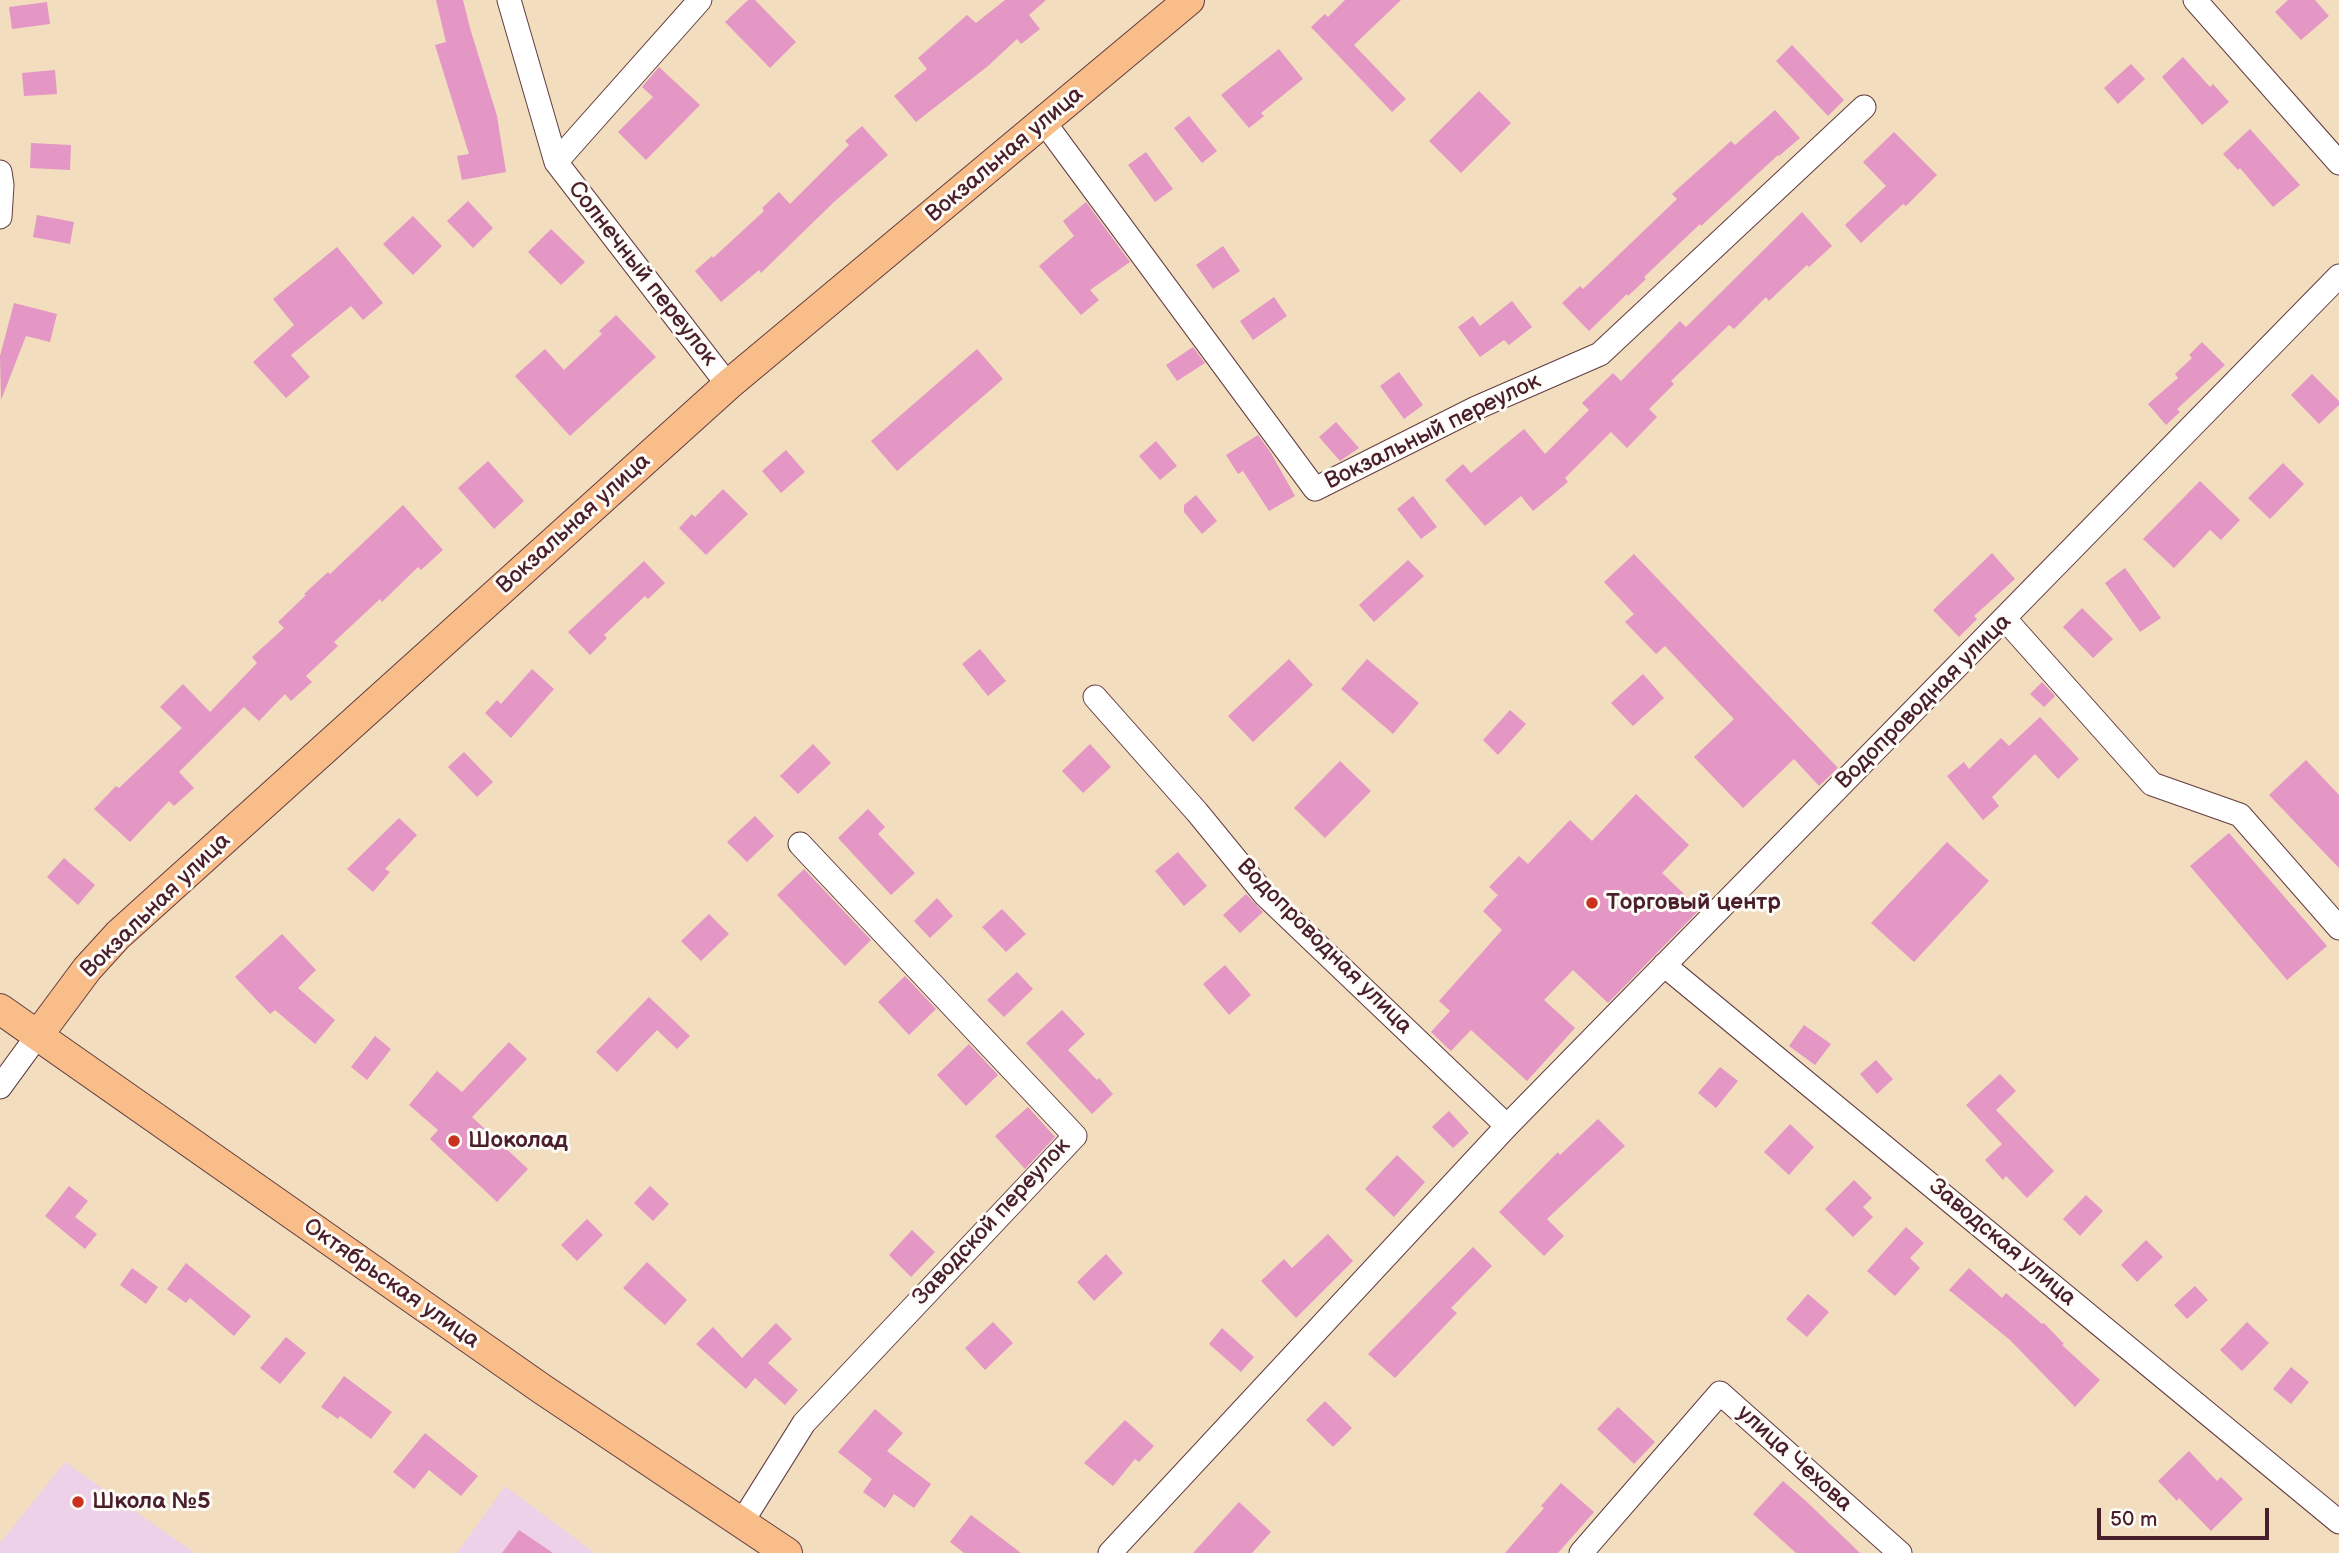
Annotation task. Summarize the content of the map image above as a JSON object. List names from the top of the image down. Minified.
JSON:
{"streets":{"main road":["Вокзальная улица","Октябрьская улица"],"street":["Солнечный переулок","Вокзальный переулок","Водопроводная улица","Заводской переулок","Заводская улица","улица Чехова"]},"crossings":[["Вокзальная улица","Солнечный переулок"],["Вокзальная улица","Вокзальный переулок"],["Вокзальная улица","Октябрьская улица"],["Водопроводная улица","Заводская улица"],["Заводской переулок","Октябрьская улица"]],"places":["Торговый центр","Шоколад","Школа №5"],"scale_bar":"50 m"}
